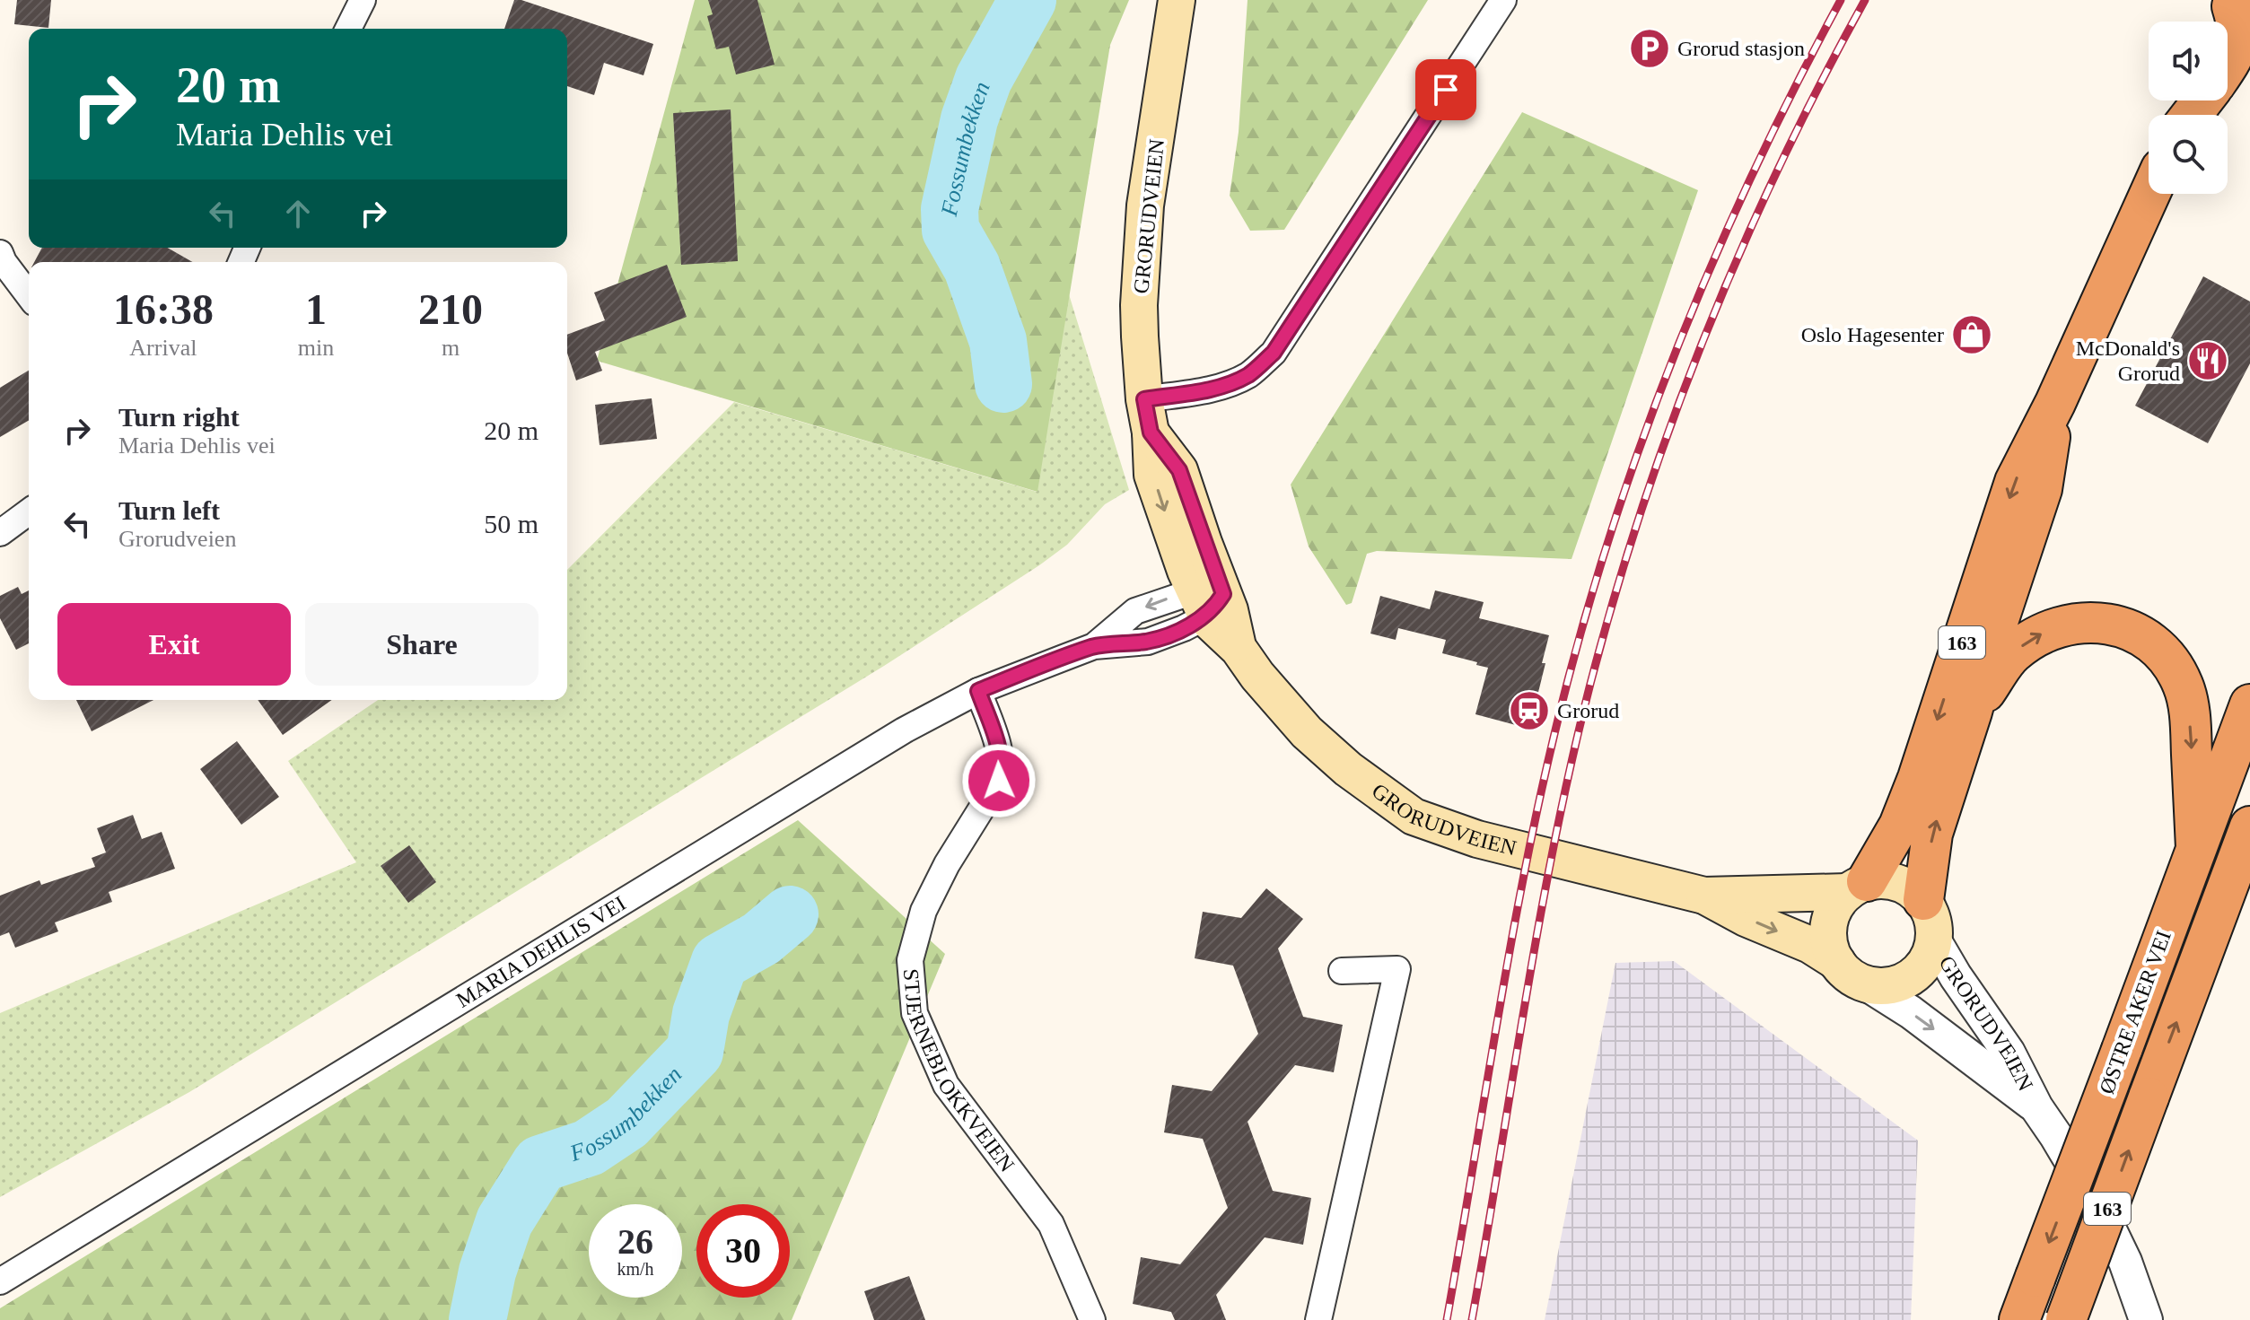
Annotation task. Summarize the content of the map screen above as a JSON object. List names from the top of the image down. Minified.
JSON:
{"streets":{"highway":["163","ØSTRE AKER VEI"],"main road":["GRORUDVEIEN"],"street":["MARIA DEHLIS VEI","STJERNEBLOKKVEIEN"]},"crossings":[["GRORUDVEIEN","163"],["GRORUDVEIEN","MARIA DEHLIS VEI"],["163","ØSTRE AKER VEI"],["MARIA DEHLIS VEI","STJERNEBLOKKVEIEN"]],"water":["Fossumbekken"],"places":{"parking":["Grorud stasjon"],"shop":["Oslo Hagesenter"],"restaurant":["McDonald's Grorud"],"station":["Grorud"]},"page":{"turn":["20 m","Maria Dehlis vei"],"eta":["16:38","Arrival","1","min","210","m"],"list":[{"name":"Turn right","note":"Maria Dehlis vei","value":"20 m"},{"name":"Turn left","note":"Grorudveien","value":"50 m"}],"buttons":["Exit","Share"],"speed":"26 km/h","limit":"30"}}
